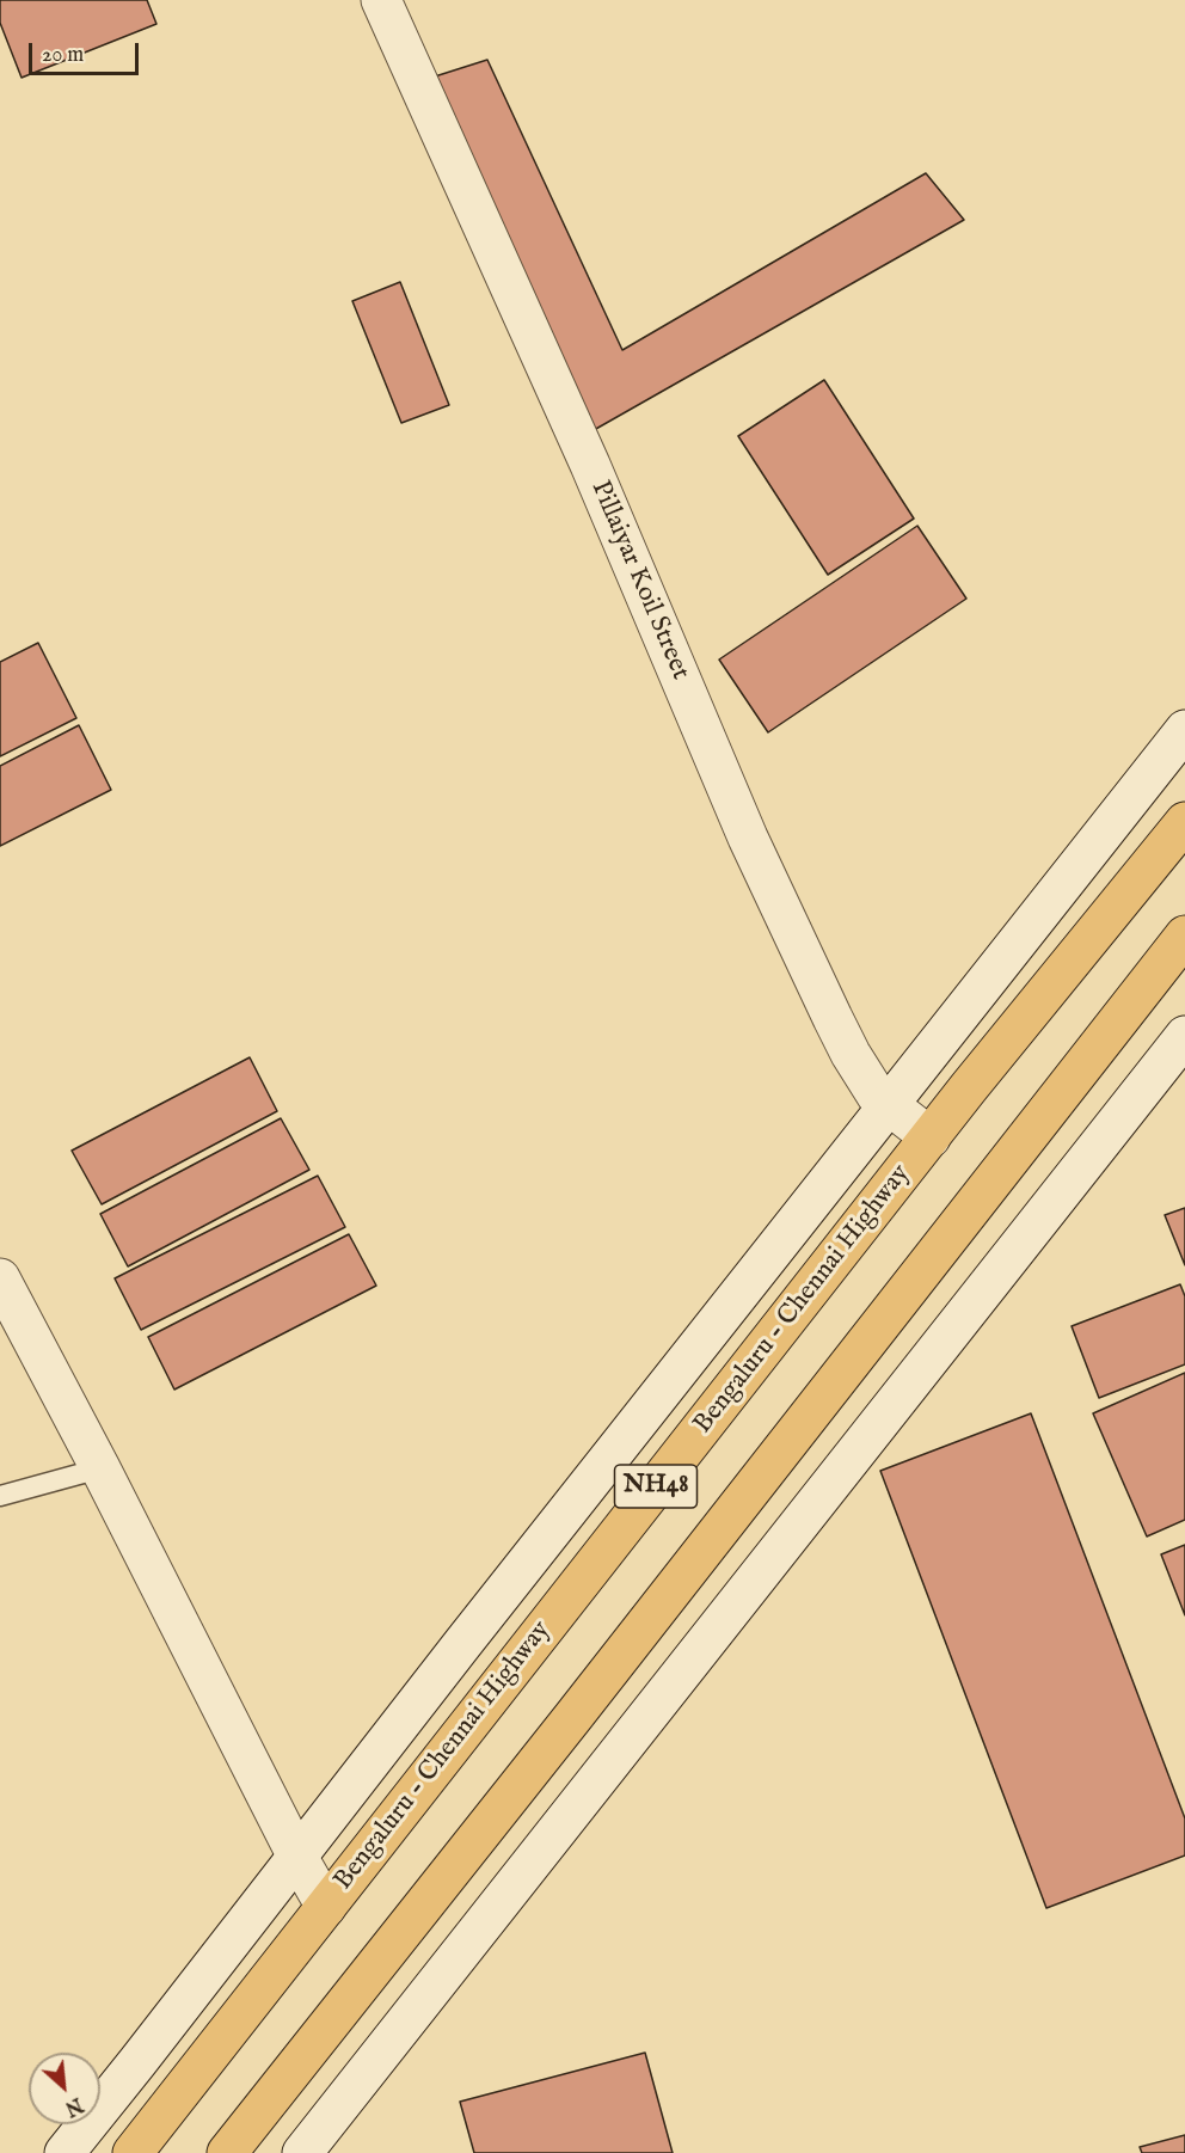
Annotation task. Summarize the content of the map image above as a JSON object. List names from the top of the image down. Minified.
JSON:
{"streets":{"highway":["Bengaluru - Chennai Highway","NH48"],"street":["Pillaiyar Koil Street"]},"crossings":[["Pillaiyar Koil Street","Bengaluru - Chennai Highway"]],"scale_bar":"20 m","north":"bottom right"}
